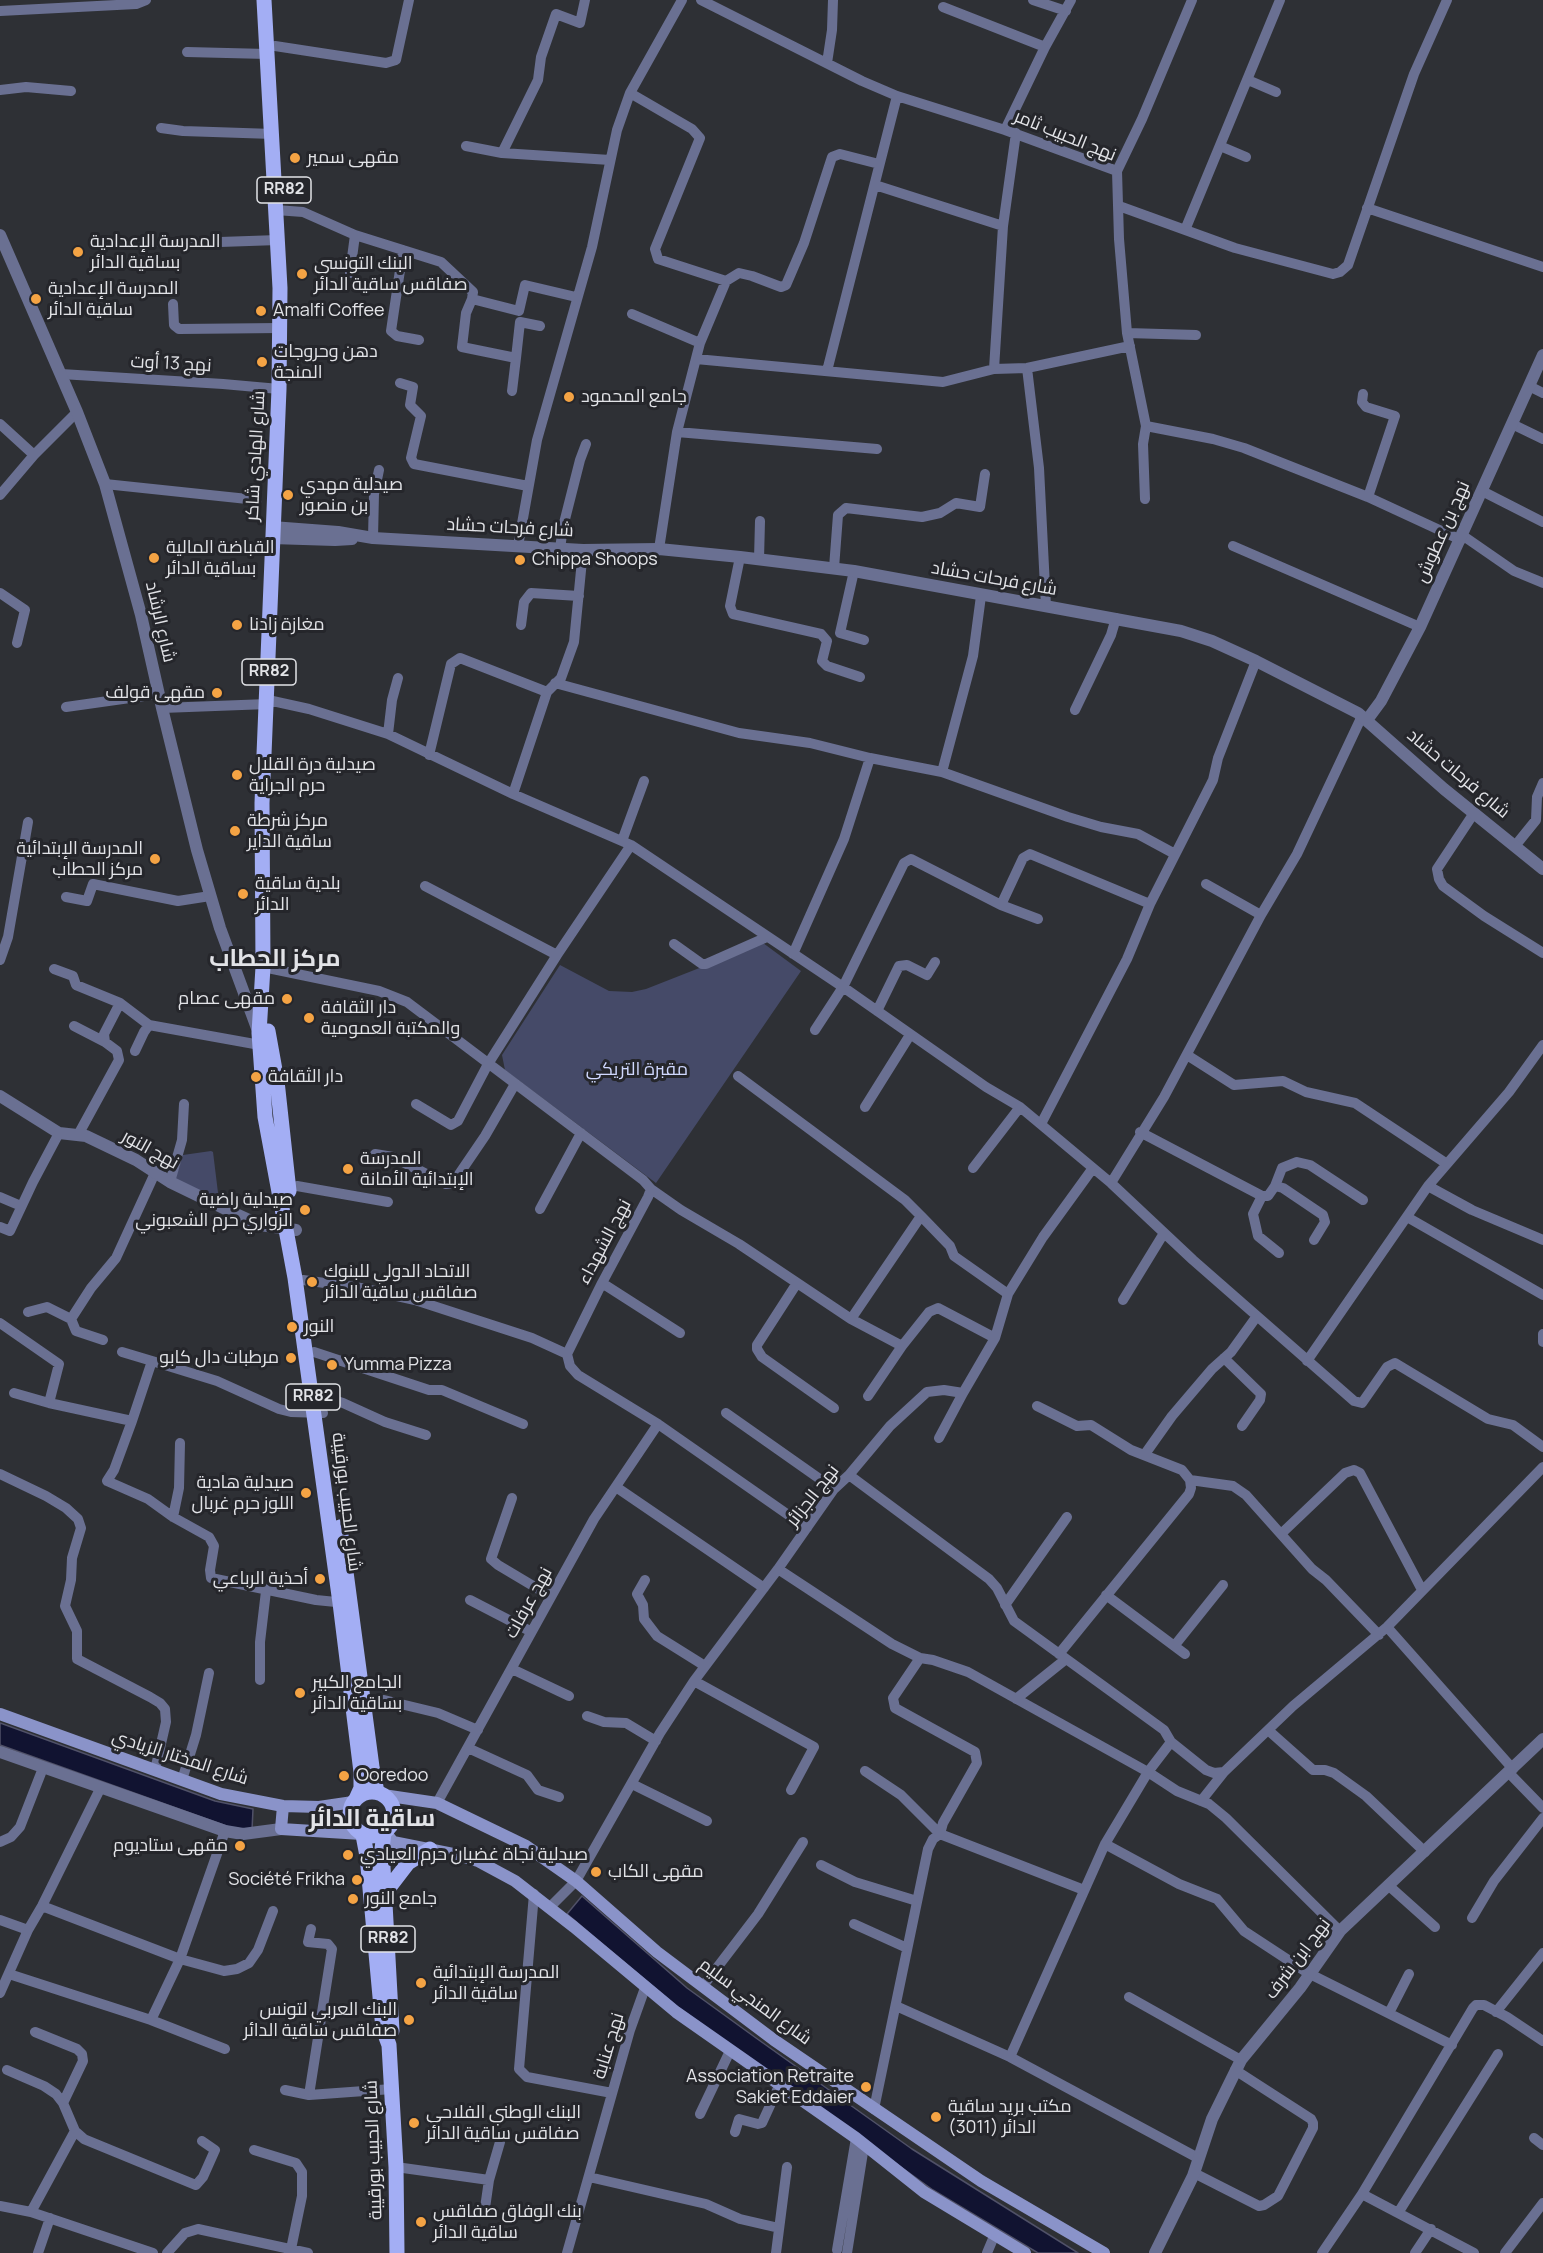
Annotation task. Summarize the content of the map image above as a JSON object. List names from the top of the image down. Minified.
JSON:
{"streets":{"main road":["RR82","شارع الهادي شاكر","شارع الحبيب بورقيبة","شارع المختار الزيادي","شارع المنجي سليم"],"street":["نهج الحبيب ثامر","نهج 13 أوت","شارع فرحات حشاد","نهج بن عطوش","شارع الرشاد","نهج النور","نهج الشهداء","نهج الجزائر","نهج عرفات","نهج ابن شرف","نهج عنابة"]},"crossings":[["نهج 13 أوت","شارع الهادي شاكر"],["نهج 13 أوت","شارع الرشاد"],["شارع الهادي شاكر","شارع فرحات حشاد"],["شارع الهادي شاكر","نهج الشهداء"],["شارع الهادي شاكر","شارع الحبيب بورقيبة"],["شارع فرحات حشاد","نهج بن عطوش"],["شارع الرشاد","شارع الحبيب بورقيبة"],["نهج النور","شارع الحبيب بورقيبة"],["نهج الشهداء","شارع الحبيب بورقيبة"],["نهج الجزائر","شارع المنجي سليم"],["شارع الحبيب بورقيبة","شارع المختار الزيادي"],["شارع الحبيب بورقيبة","شارع المنجي سليم"],["نهج عرفات","شارع المنجي سليم"],["شارع المختار الزيادي","شارع المنجي سليم"]],"districts":["مركز الحطاب","ساقية الدائر"],"parks":["مقبرة التريكي"],"places":["مقهى سمير","المدرسة الإعدادية بساقية الدائر","البنك التونسي صفاقس ساقية الدائر","المدرسة الإعدادية ساقية الدائر","Amalfi Coffee","دهن وحروجات المنجة","جامع المحمود","صيدلية مهدي بن منصور","القباضة المالية بساقية الدائر","Chippa Shoops","مغازة زادنا","مقهى قولف","صيدلية درة القلال حرم الجراية","مركز شرطة ساقية الداير","المدرسة الإبتدائية مركز الحطاب","بلدية ساقية الدائر","مقهى عصام","دار الثقافة والمكتبة العمومية","دار الثقافة","المدرسة الإبتدائية الأمانة","صيدلية راضية الزواري حرم الشعبوني","الاتحاد الدولي للبنوك صفاقس ساقية الدائر","النور","مرطبات دال كابو","Yumma Pizza","صيدلية هادية اللوز حرم غربال","أحذية الرباعي","الجامع الكبير بساقية الدائر","Ooredoo","مقهى ستاديوم","صيدلية نجاة غضبان حرم العيادي","مقهى الكاب","Société Frikha","جامع النور","المدرسة الإبتدائية ساقية الدائر","البنك العربي لتونس صفاقس ساقية الدائر","Association Retraite Sakiet Eddaier","مكتب بريد ساقية الدائر (3011)","البنك الوطني الفلاحي صفاقس ساقية الدائر","بنك الوفاق صفاقس ساقية الدائر"]}
